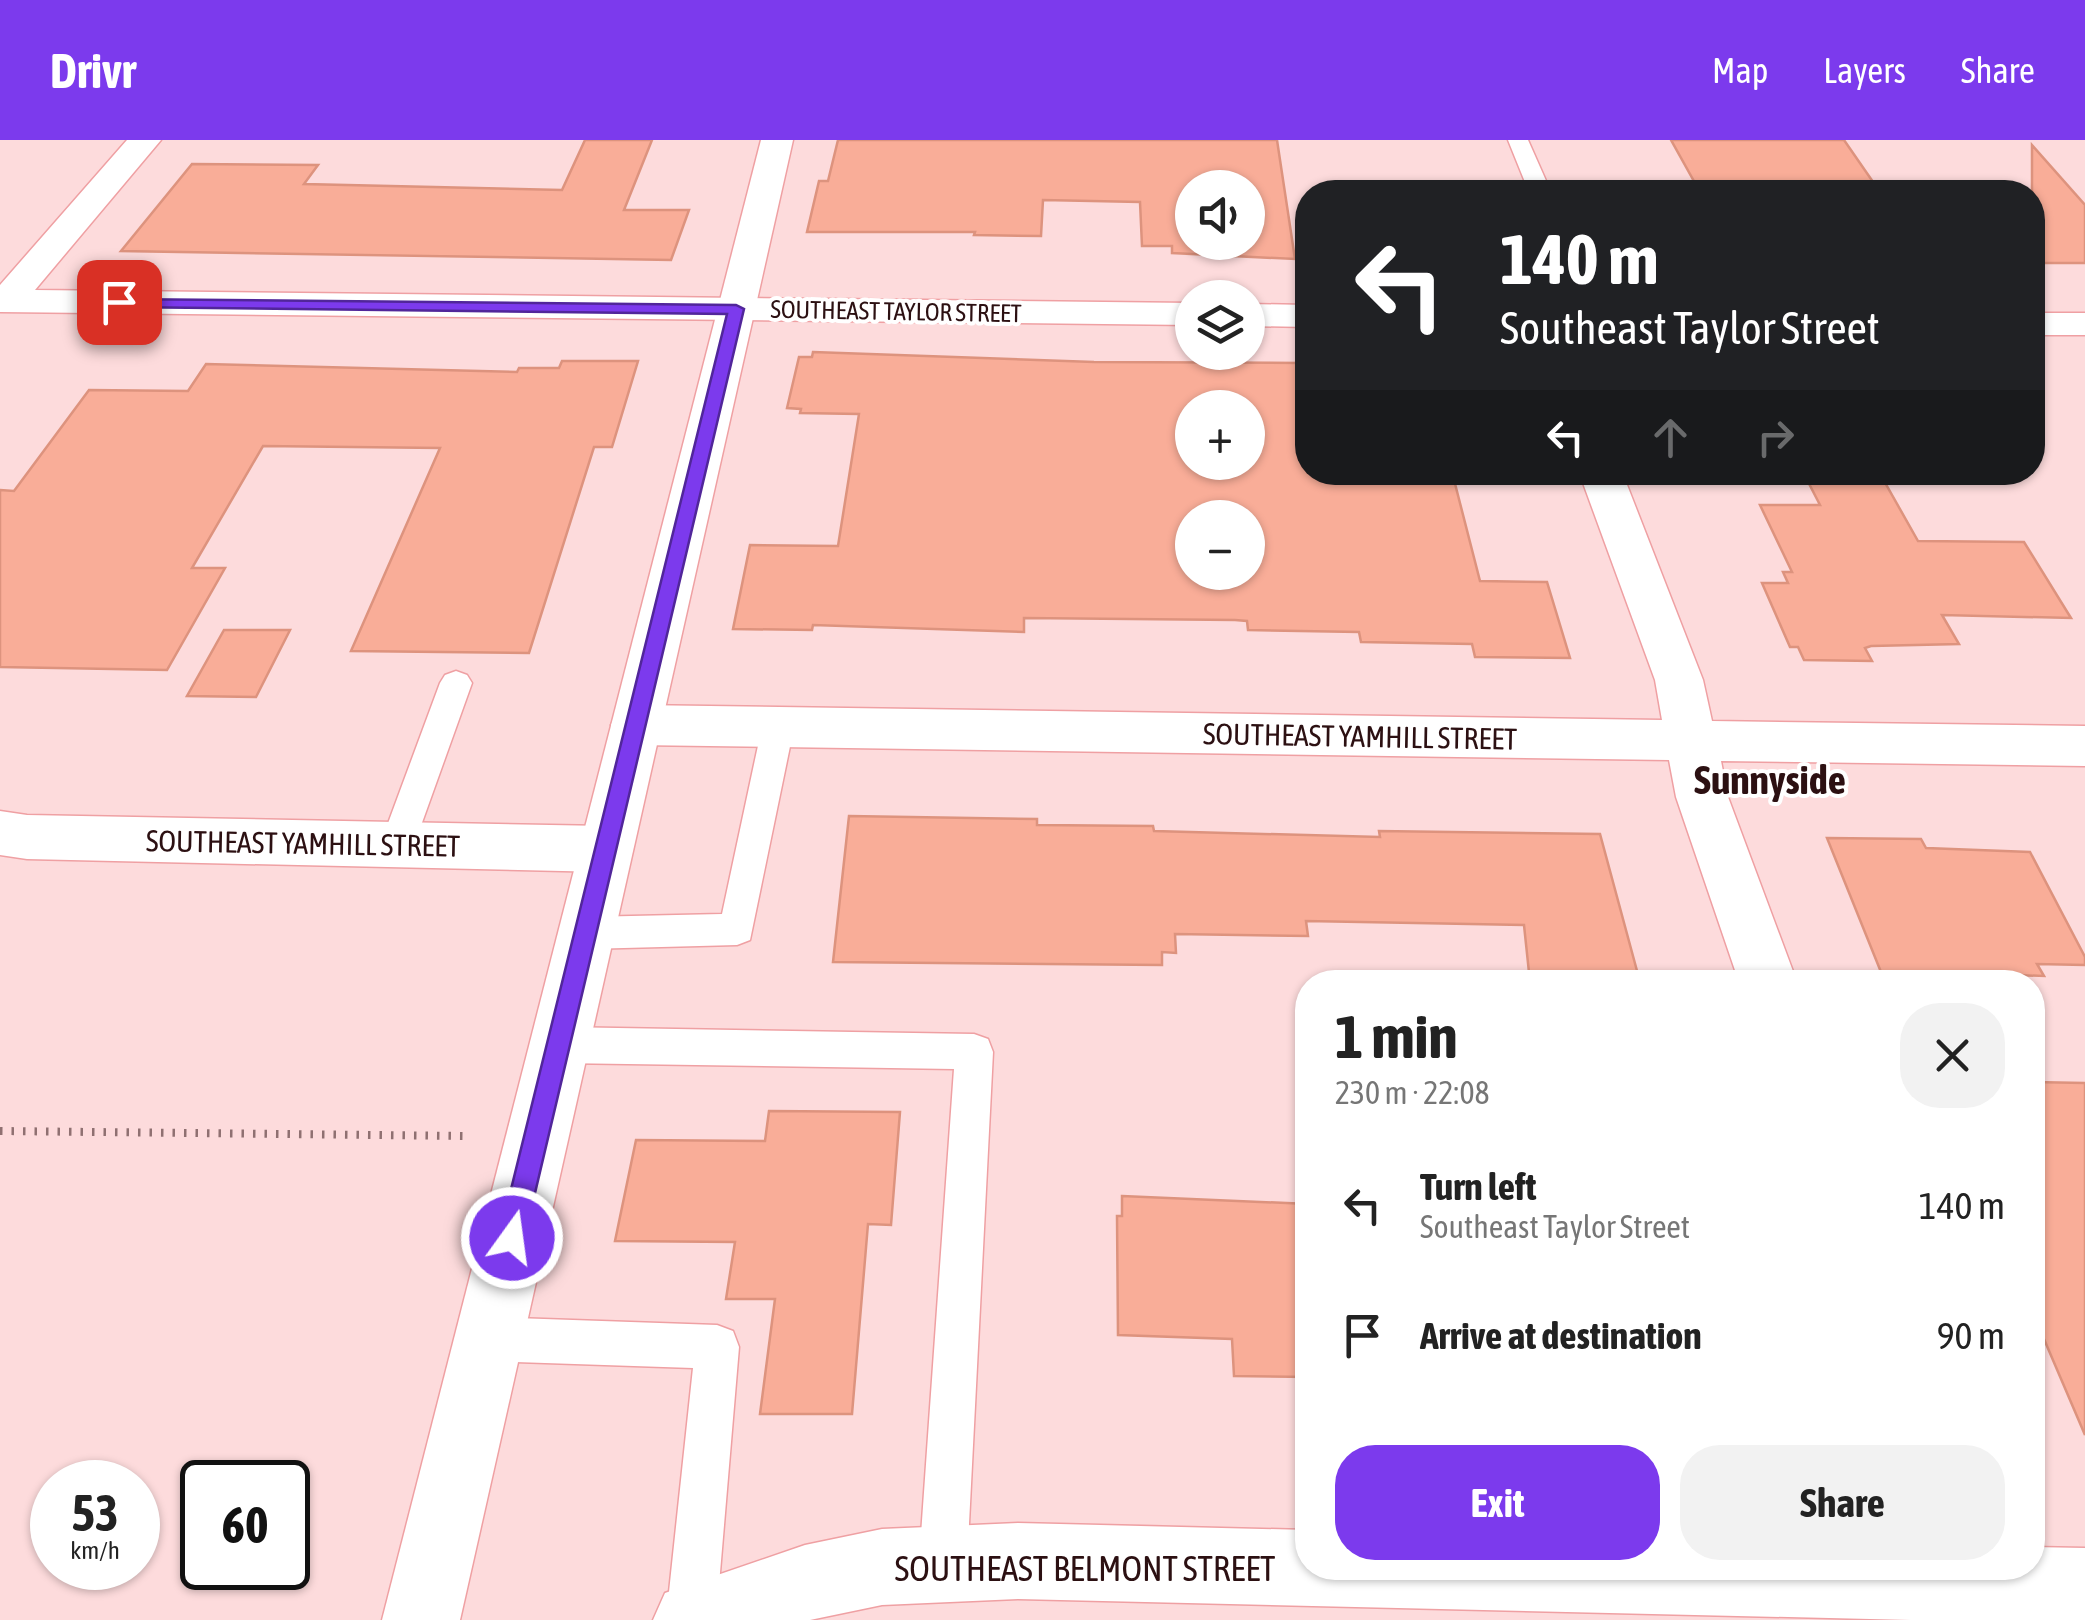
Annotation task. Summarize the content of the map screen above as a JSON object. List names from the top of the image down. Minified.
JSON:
{"streets":{"street":["SOUTHEAST TAYLOR STREET","SOUTHEAST YAMHILL STREET","SOUTHEAST BELMONT STREET"]},"districts":["Sunnyside"],"page":{"header":"Drivr","nav":["Map","Layers","Share"],"map_buttons":["+","−"],"turn":["140 m","Southeast Taylor Street"],"heading":["1 min","230 m · 22:08"],"list":[{"name":"Turn left","note":"Southeast Taylor Street","value":"140 m"},{"name":"Arrive at destination","value":"90 m"}],"buttons":["Exit","Share"],"speed":"53 km/h","limit":"60"}}
